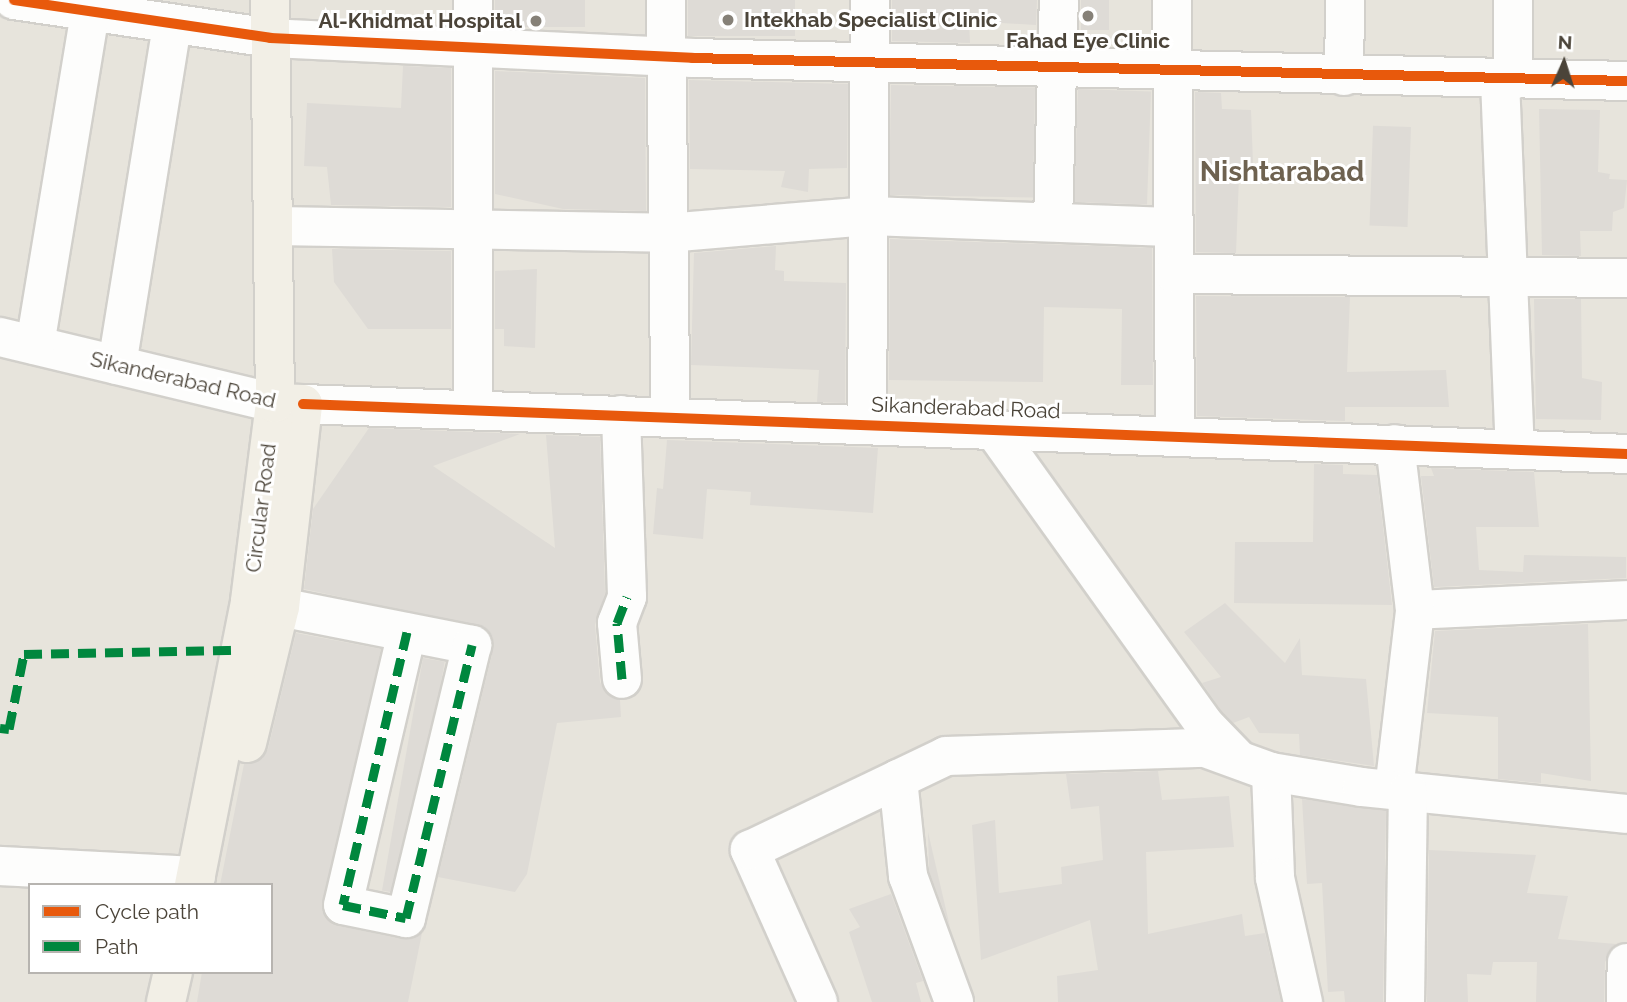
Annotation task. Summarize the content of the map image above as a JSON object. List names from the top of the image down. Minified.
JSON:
{"streets":{"main road":["Circular Road"],"street":["Sikanderabad Road"]},"crossings":[["Sikanderabad Road","Circular Road"]],"districts":["Nishtarabad"],"places":["Fahad Eye Clinic","Intekhab Specialist Clinic","Al-Khidmat Hospital"],"legend":["Cycle path","Path"],"north":"top"}
